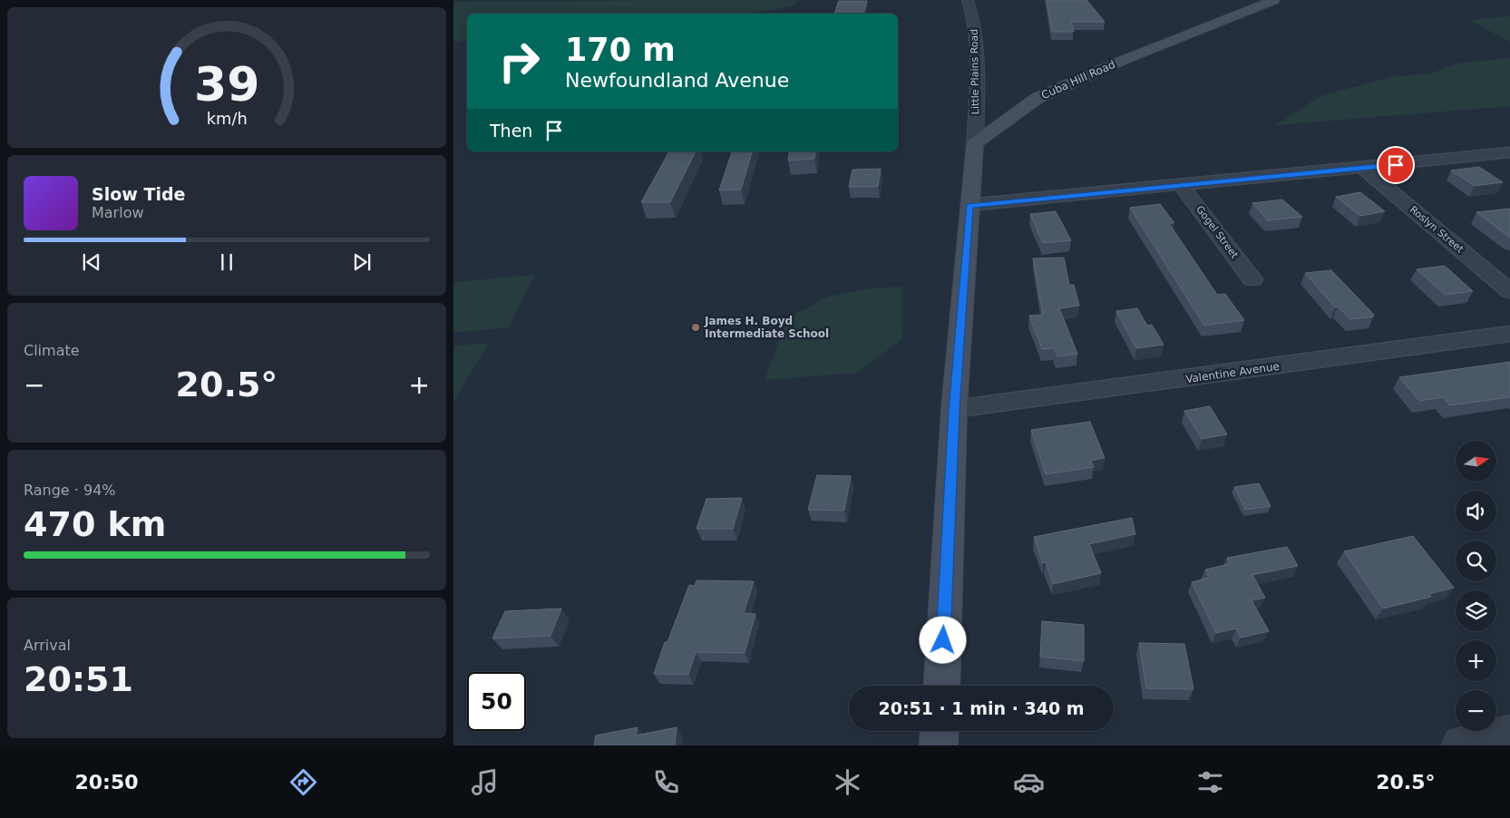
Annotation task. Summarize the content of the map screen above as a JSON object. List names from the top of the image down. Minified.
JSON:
{"streets":{"main road":["Cuba Hill Road"],"street":["Little Plains Road","Roslyn Street","Gogel Street","Valentine Avenue"]},"crossings":[["Little Plains Road","Cuba Hill Road"]],"places":["James H. Boyd Intermediate School"],"north":"right","page":{"turn":["170 m","Newfoundland Avenue"],"then":"Then","song":["Slow Tide","Marlow"],"tile":["Climate",["Range · 94%","470 km"],["Arrival","20:51"]],"heat":["−","20.5°","+"],"map_buttons":["+","−"],"limit":"50","trip":"20:51 · 1 min · 340 m","tabs":["20:50","20.5°"],"gauge":["39","km/h"]}}
